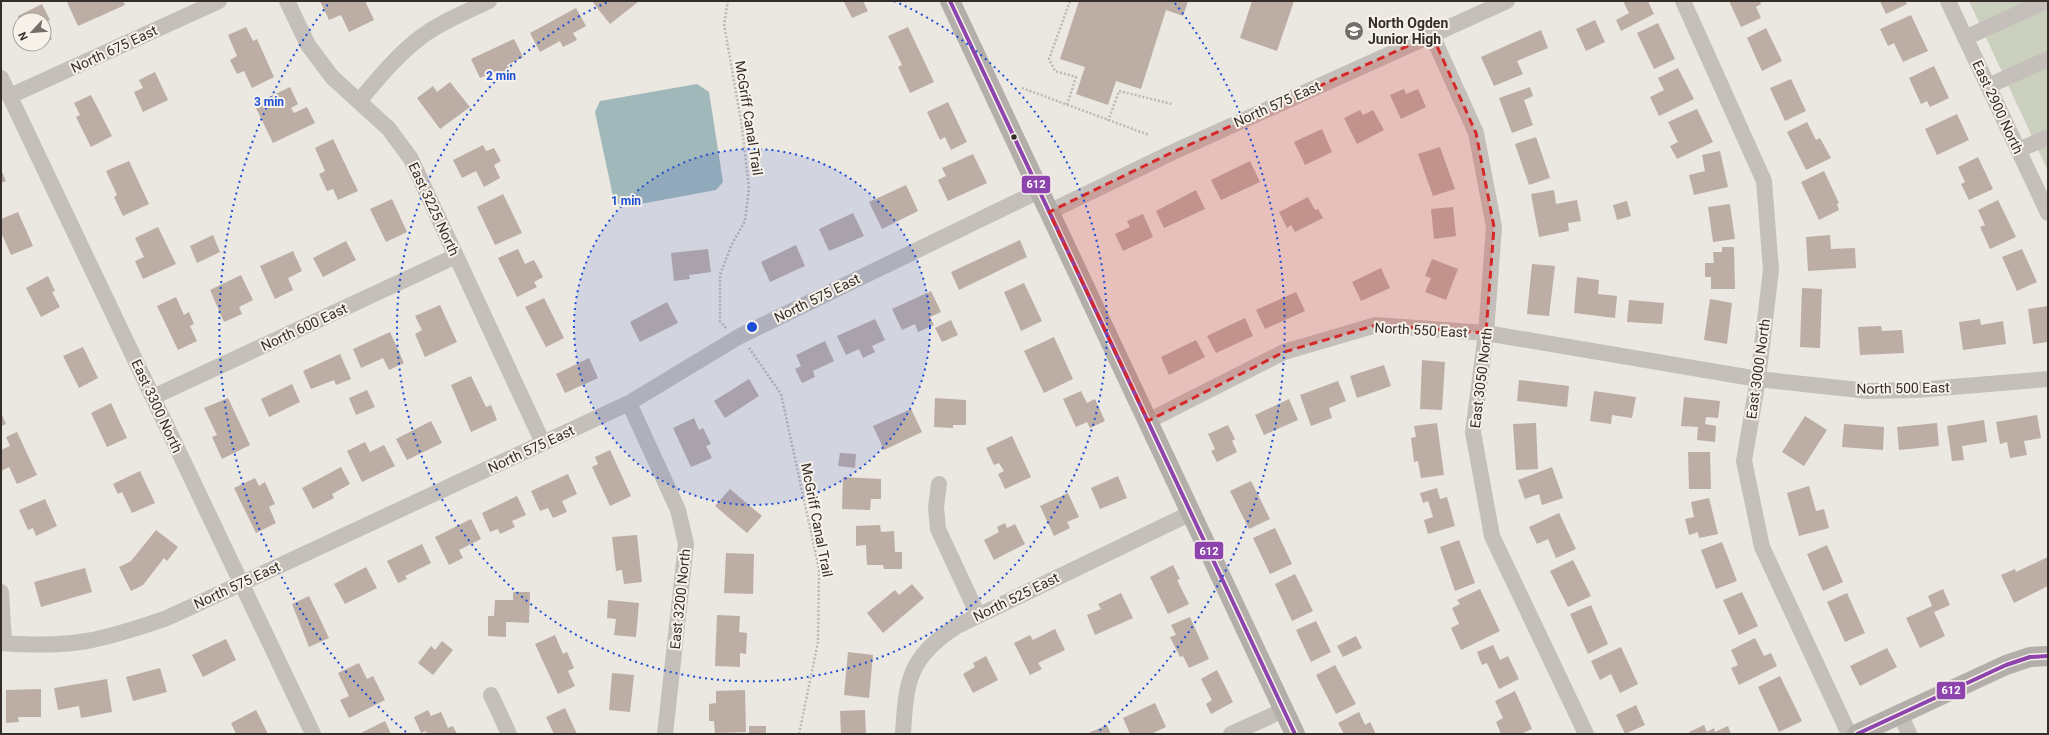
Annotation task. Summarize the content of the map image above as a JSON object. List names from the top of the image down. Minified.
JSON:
{"streets":{"street":["North 675 East","North 575 East","East 2900 North","East 3225 North","North 600 East","North 550 East","East 3000 North","East 3050 North","North 500 East","East 3300 North","North 525 East","East 3200 North"],"path":["McGriff Canal Trail"]},"crossings":[["North 675 East","East 3300 North"],["North 575 East","East 3225 North"],["North 575 East","East 3050 North"],["North 575 East","East 3300 North"],["North 575 East","East 3200 North"],["East 3225 North","North 600 East"],["North 600 East","East 3300 North"],["North 550 East","East 3000 North"],["North 550 East","East 3050 North"],["North 550 East","North 500 East"],["East 3000 North","North 500 East"]],"places":{"school or university":["North Ogden Junior High"]},"lines":["transit line 612"],"north":"bottom left","rings":["2 min","3 min","1 min"]}
